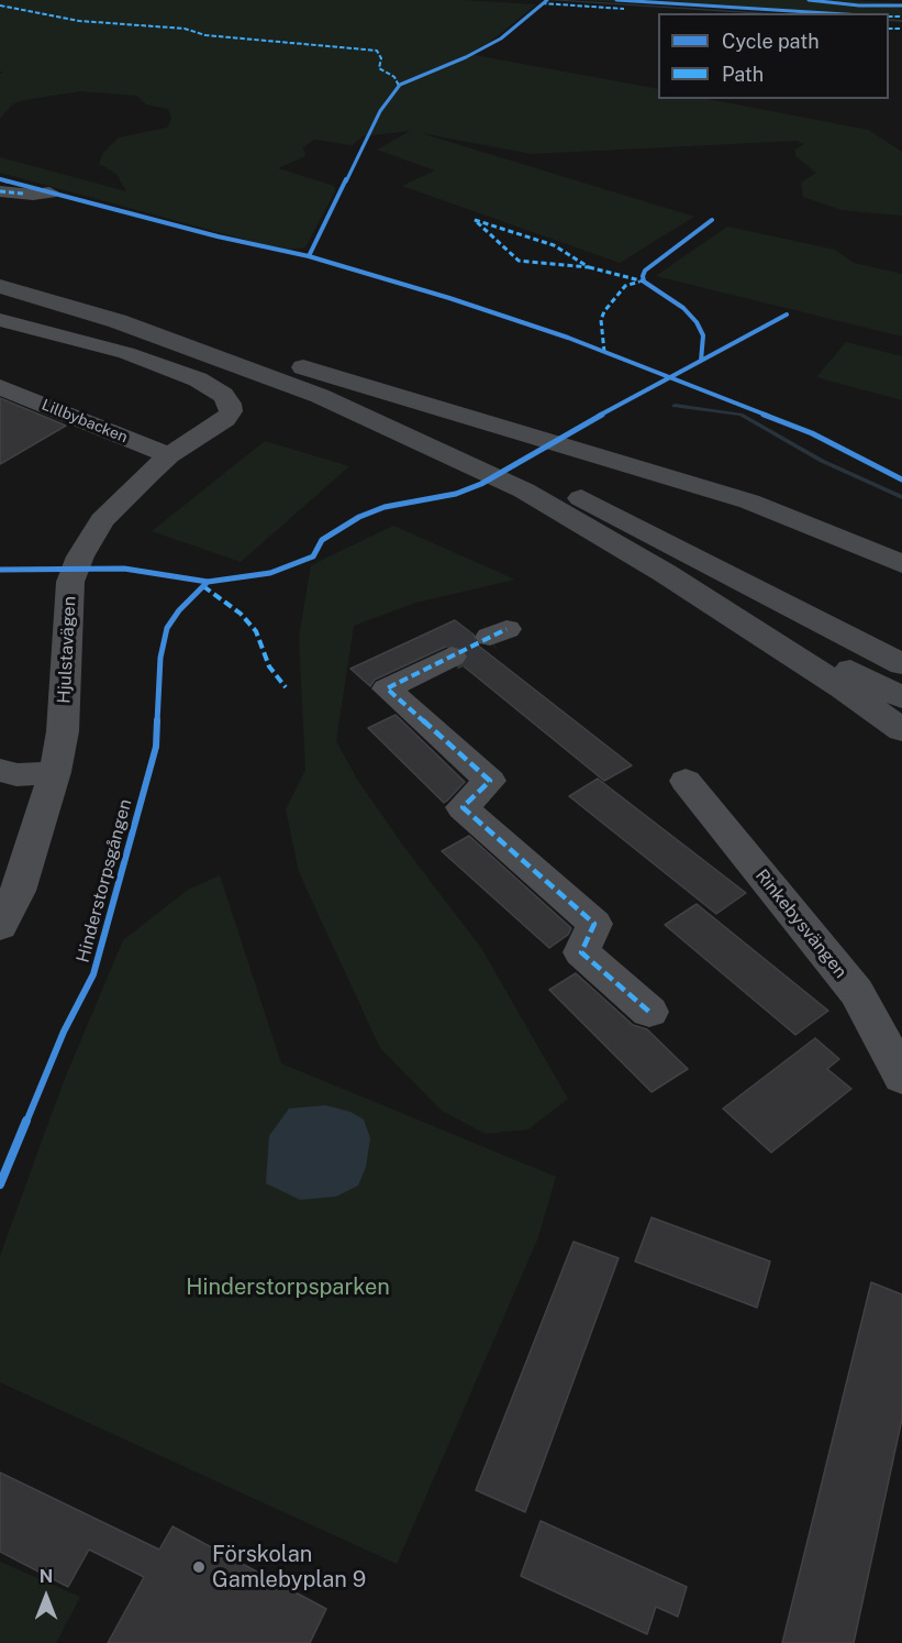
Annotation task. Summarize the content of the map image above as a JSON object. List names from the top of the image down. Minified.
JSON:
{"streets":{"street":["Lillbybacken","Hjulstavägen","Rinkebysvängen"],"cycle path":["Hinderstorpsgången"]},"crossings":[["Lillbybacken","Hjulstavägen"]],"parks":["Hinderstorpsparken"],"places":["Förskolan Gamlebyplan 9"],"legend":["Cycle path","Path"],"north":"top"}
